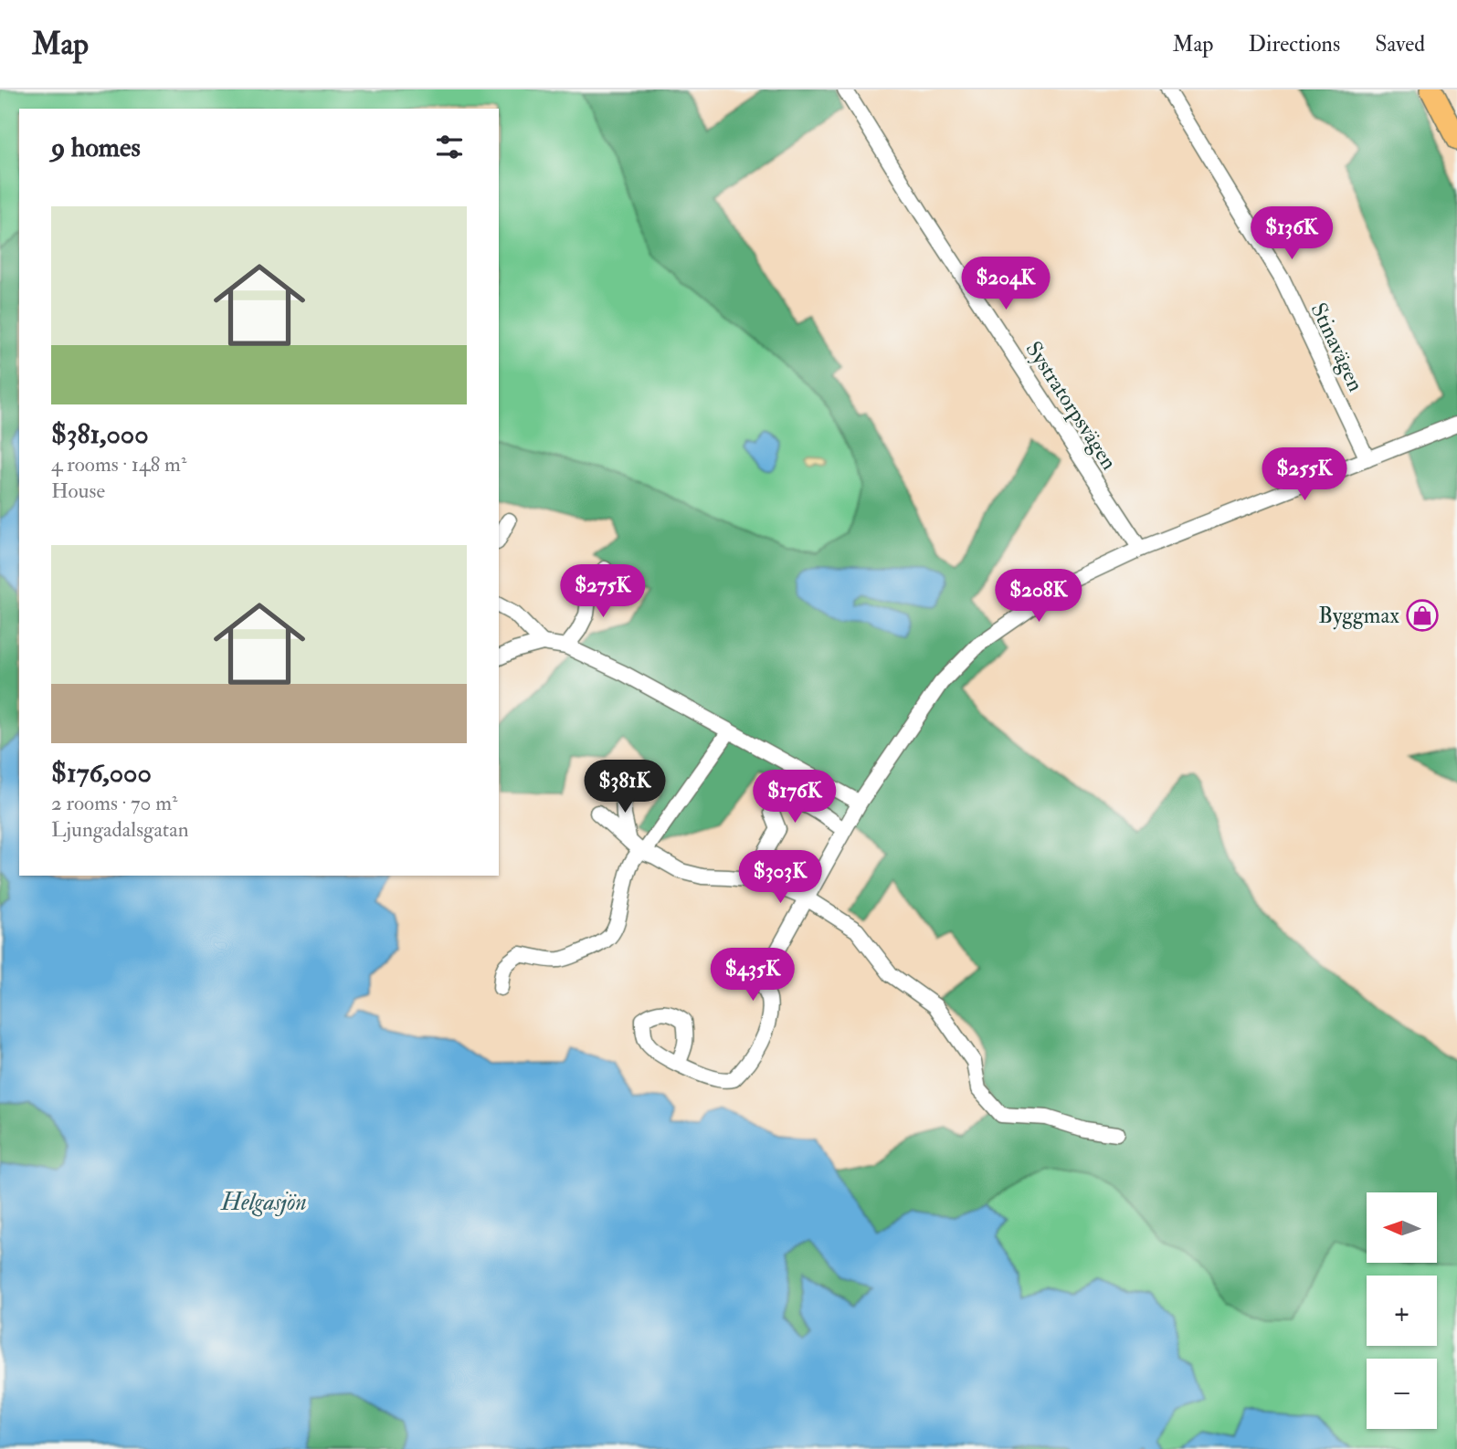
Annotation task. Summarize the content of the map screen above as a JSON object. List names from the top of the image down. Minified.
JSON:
{"streets":{"street":["Stinavägen","Systratorpsvägen"]},"water":["Helgasjön"],"places":{"shop":["Byggmax"]},"north":"left","page":{"header":"Map","nav":["Map","Directions","Saved"],"heading":"9 homes","list":[{"name":"$381,000","note":"4 rooms · 148 m² · House"},{"name":"$176,000","note":"2 rooms · 70 m² · Ljungadalsgatan"}],"price":["$136K","$204K","$255K","$275K","$208K","$381K","$176K","$303K","$435K"],"map_buttons":["+","−"]}}
